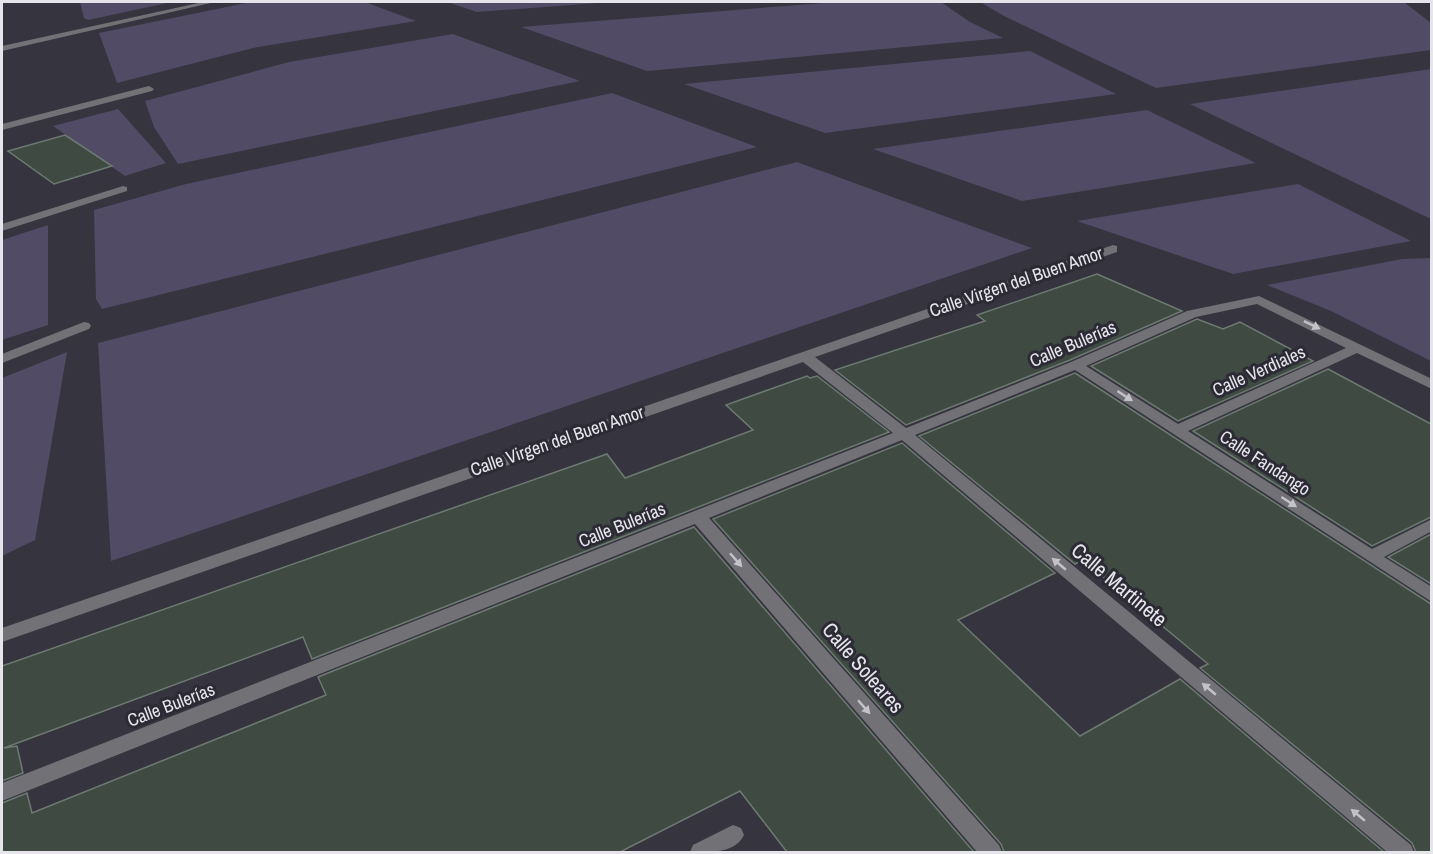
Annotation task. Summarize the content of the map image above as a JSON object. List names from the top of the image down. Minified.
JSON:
{"streets":{"street":["Calle Virgen del Buen Amor","Calle Bulerías","Calle Verdiales","Calle Fandango","Calle Martinete","Calle Soleares"]},"crossings":[["Calle Virgen del Buen Amor","Calle Martinete"],["Calle Bulerías","Calle Verdiales"],["Calle Bulerías","Calle Fandango"],["Calle Bulerías","Calle Martinete"],["Calle Bulerías","Calle Soleares"],["Calle Verdiales","Calle Fandango"]],"one_way":["Calle Fandango","Calle Martinete","Calle Soleares"]}
